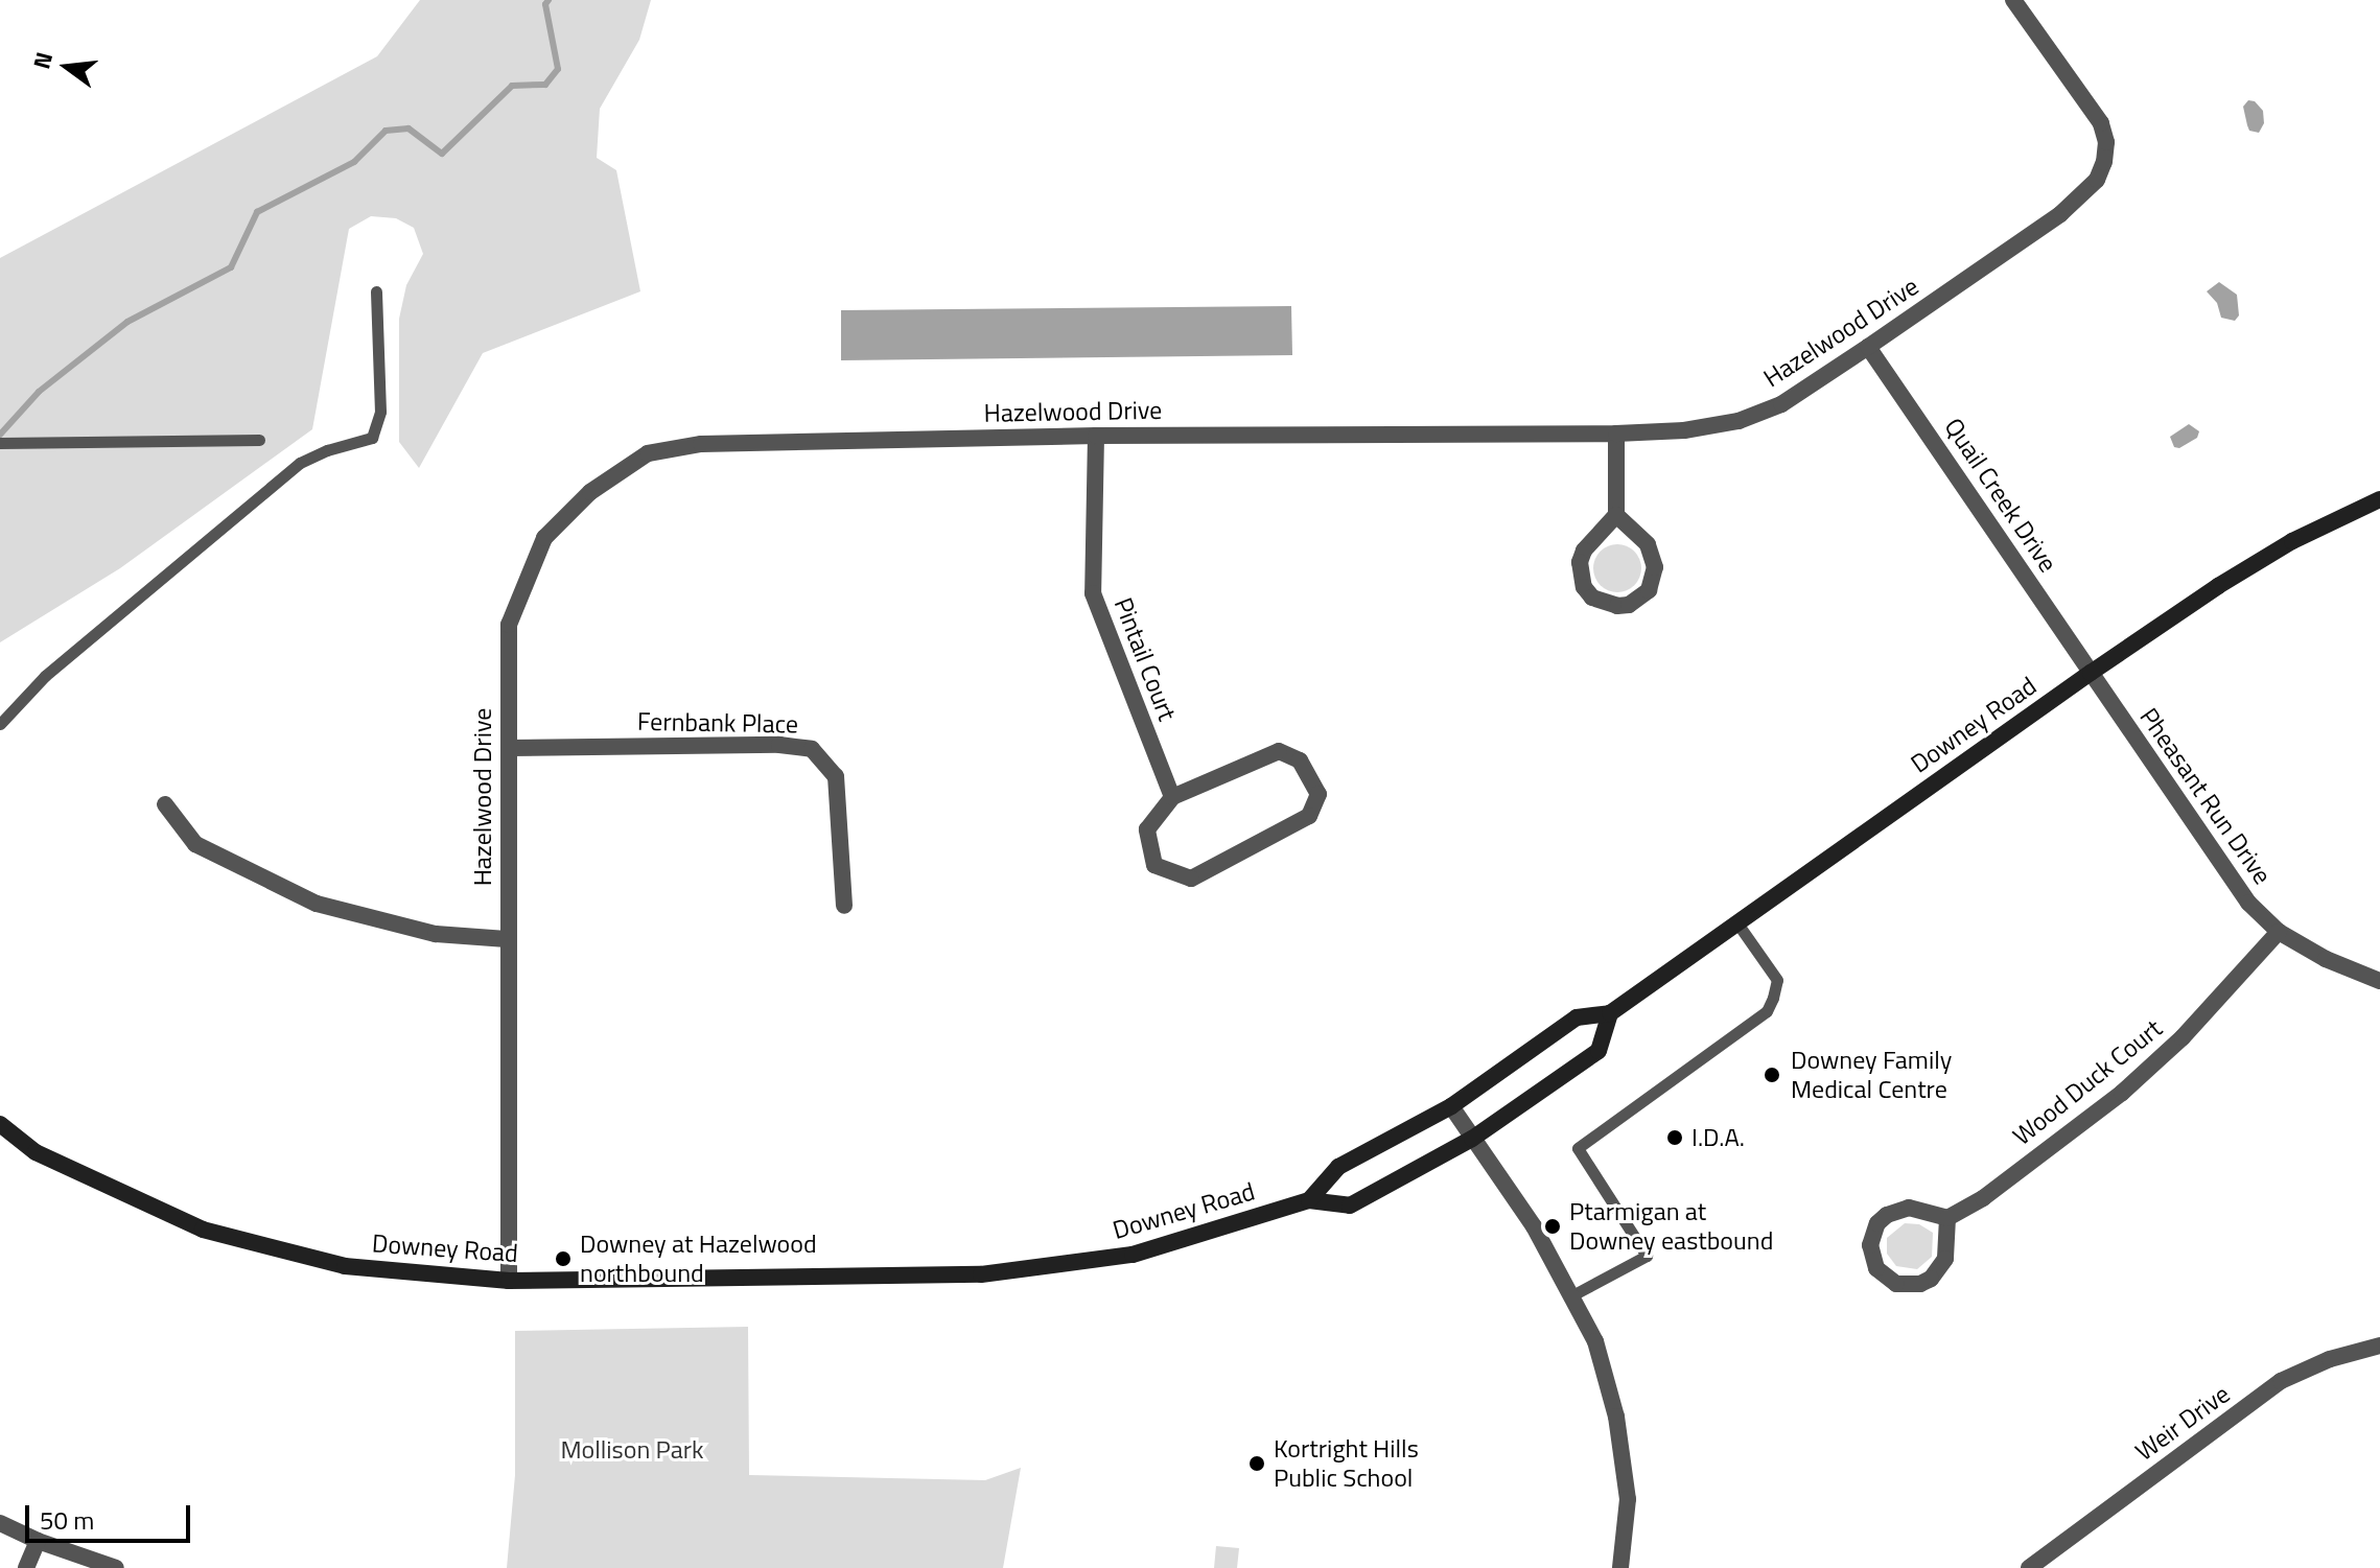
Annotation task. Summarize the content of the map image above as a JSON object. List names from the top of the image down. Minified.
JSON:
{"streets":{"main road":["Downey Road"],"street":["Hazelwood Drive","Quail Creek Drive","Pintail Court","Fernbank Place","Pheasant Run Drive","Wood Duck Court","Weir Drive"]},"crossings":[["Hazelwood Drive","Quail Creek Drive"],["Hazelwood Drive","Pintail Court"],["Hazelwood Drive","Fernbank Place"],["Hazelwood Drive","Downey Road"],["Quail Creek Drive","Downey Road"],["Quail Creek Drive","Pheasant Run Drive"],["Downey Road","Pheasant Run Drive"],["Pheasant Run Drive","Wood Duck Court"]],"parks":["Mollison Park"],"places":["Downey Family Medical Centre","I.D.A.","Ptarmigan at Downey eastbound","Downey at Hazelwood northbound","Kortright Hills Public School"],"scale_bar":"50 m","north":"left"}
